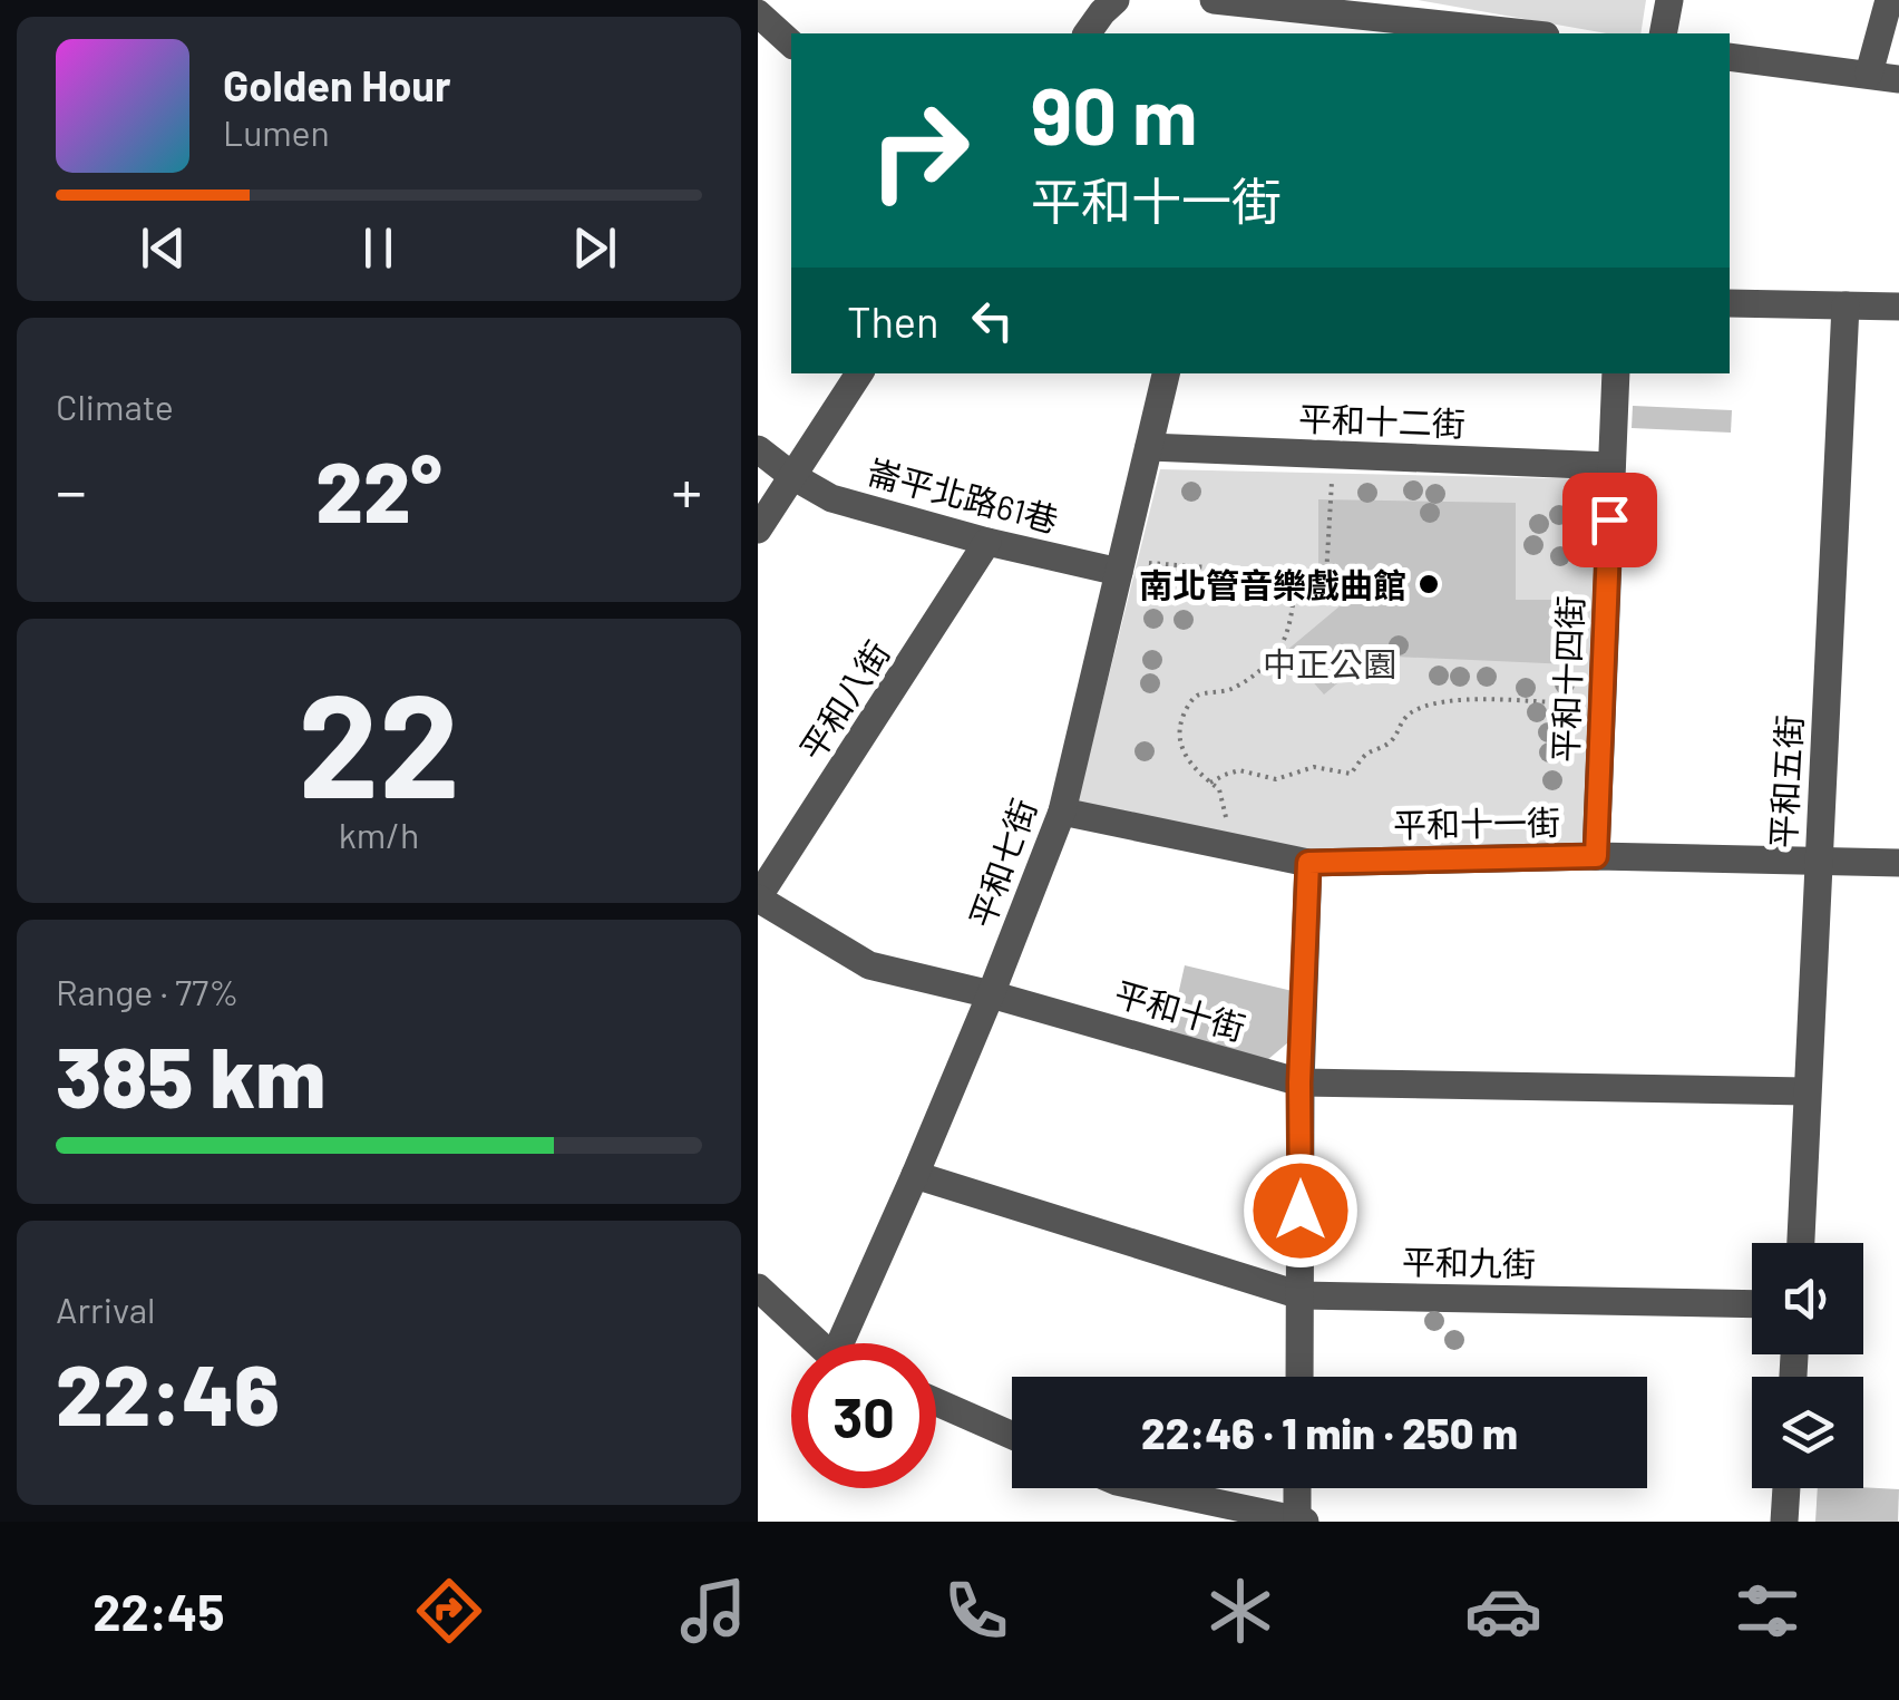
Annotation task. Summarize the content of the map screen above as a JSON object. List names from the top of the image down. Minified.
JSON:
{"streets":{"street":["平和十二街","崙平北路61巷","平和十四街","平和八街","平和五街","平和十一街","平和七街","平和十街","平和九街"]},"crossings":[["平和十二街","平和十四街"],["平和十二街","平和七街"],["崙平北路61巷","平和八街"],["崙平北路61巷","平和七街"],["平和十四街","平和十一街"],["平和八街","平和十街"],["平和五街","平和十一街"],["平和五街","平和十街"],["平和十一街","平和七街"],["平和七街","平和十街"],["平和七街","平和九街"]],"parks":["中正公園"],"places":["南北管音樂戲曲館"],"page":{"turn":["90 m","平和十一街"],"song":["Golden Hour","Lumen"],"then":"Then","tile":["Climate",["22","km/h"],["Range · 77%","385 km"],["Arrival","22:46"]],"heat":["−","22°","+"],"limit":"30","trip":"22:46 · 1 min · 250 m","tabs":"22:45"}}
